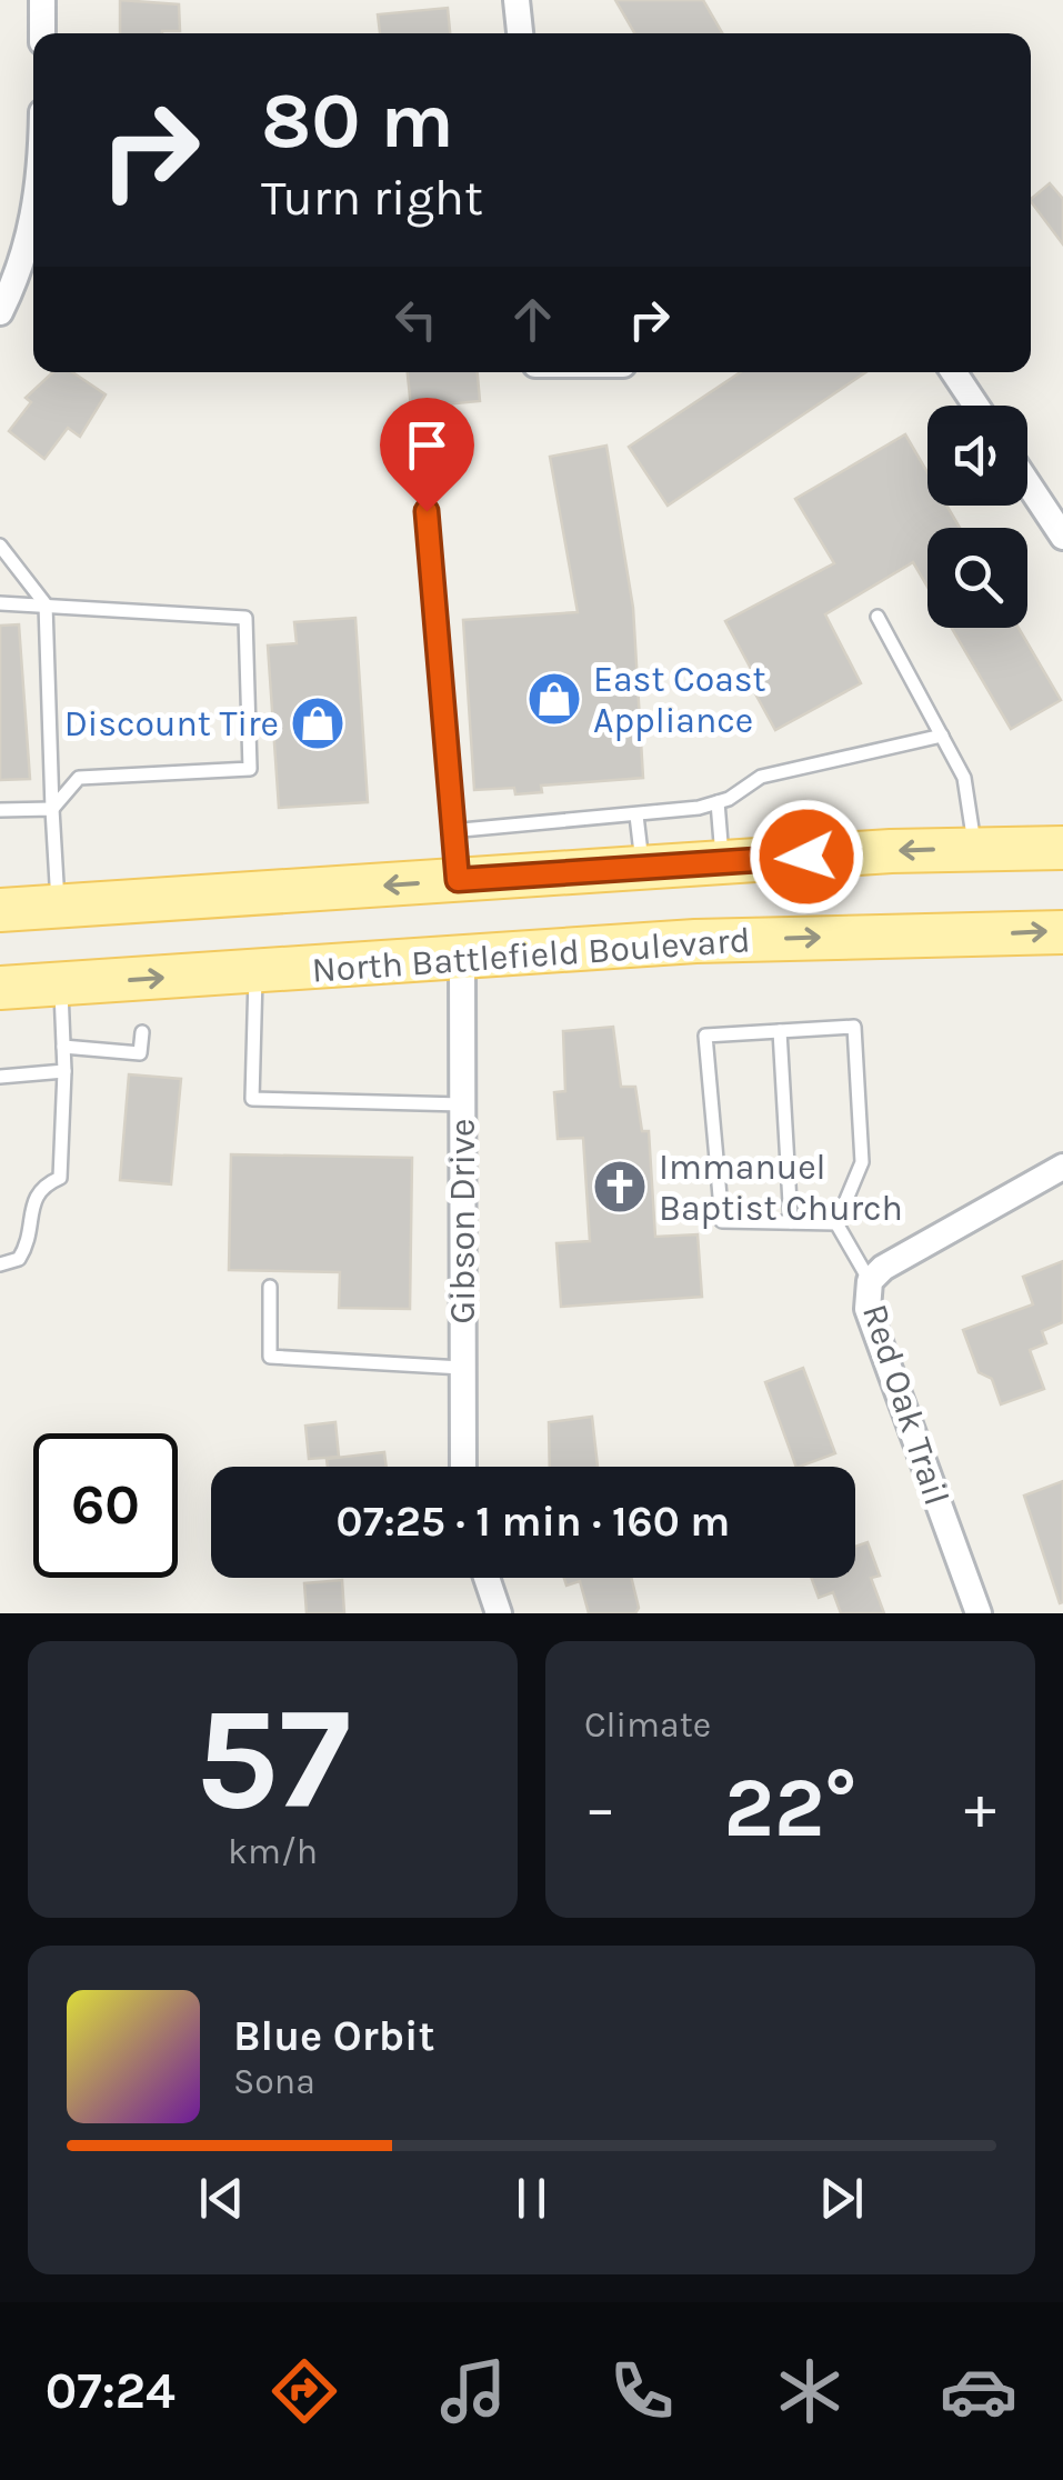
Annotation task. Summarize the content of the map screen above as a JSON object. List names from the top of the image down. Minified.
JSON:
{"streets":{"main road":["North Battlefield Boulevard"],"street":["Gibson Drive","Red Oak Trail"]},"crossings":[["North Battlefield Boulevard","Gibson Drive"]],"places":{"shop":["East Coast Appliance","Discount Tire"],"church":["Immanuel Baptist Church"]},"page":{"turn":["80 m","Turn right"],"limit":"60","trip":"07:25 · 1 min · 160 m","tile":[["57","km/h"],"Climate"],"heat":["−","22°","+"],"song":["Blue Orbit","Sona"],"tabs":"07:24"}}
